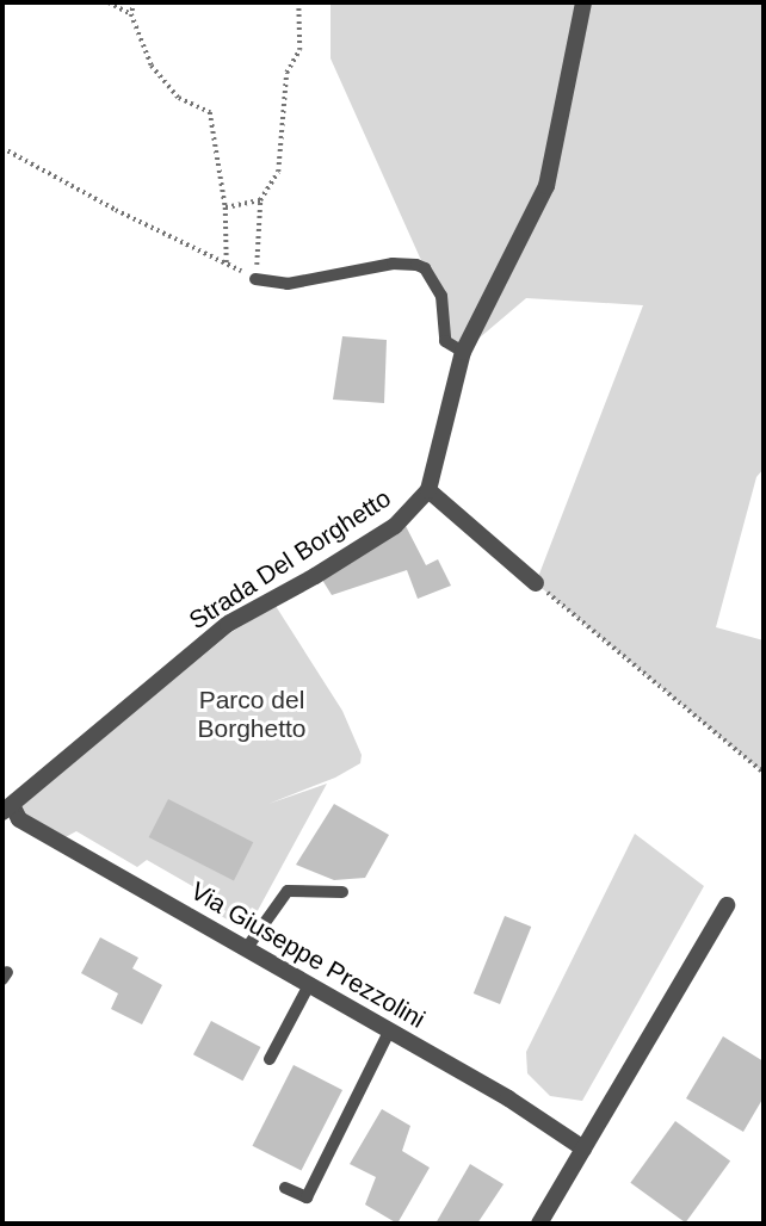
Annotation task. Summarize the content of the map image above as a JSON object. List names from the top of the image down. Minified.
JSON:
{"streets":{"street":["Strada Del Borghetto","Via Giuseppe Prezzolini"]},"crossings":[["Strada Del Borghetto","Via Giuseppe Prezzolini"]],"parks":["Parco del Borghetto"]}
